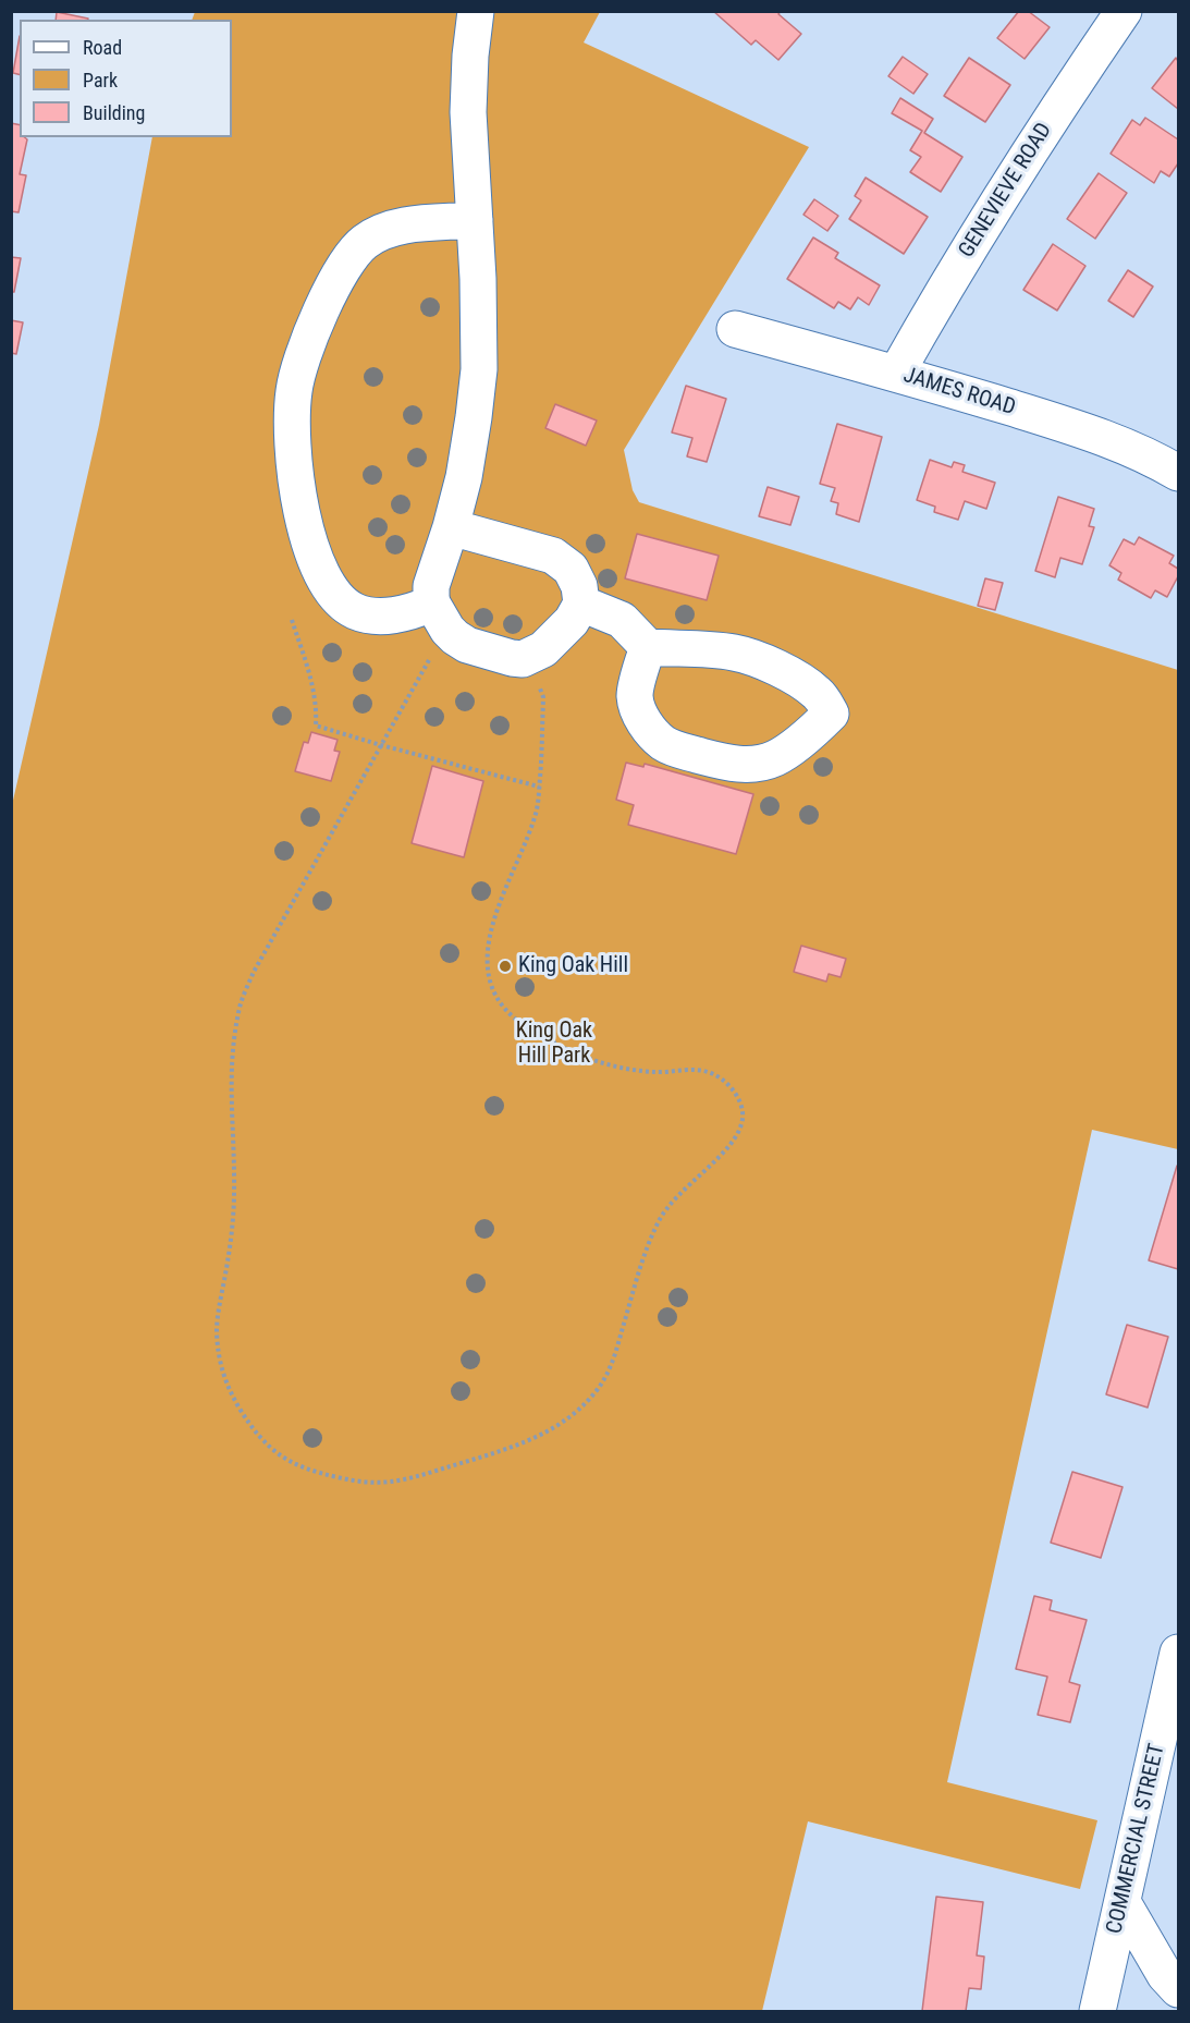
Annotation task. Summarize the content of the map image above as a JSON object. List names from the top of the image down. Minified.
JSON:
{"streets":{"street":["GENEVIEVE ROAD","JAMES ROAD","COMMERCIAL STREET"]},"crossings":[["GENEVIEVE ROAD","JAMES ROAD"]],"parks":["King Oak Hill Park"],"places":["King Oak Hill"],"legend":["Road","Park","Building"]}
